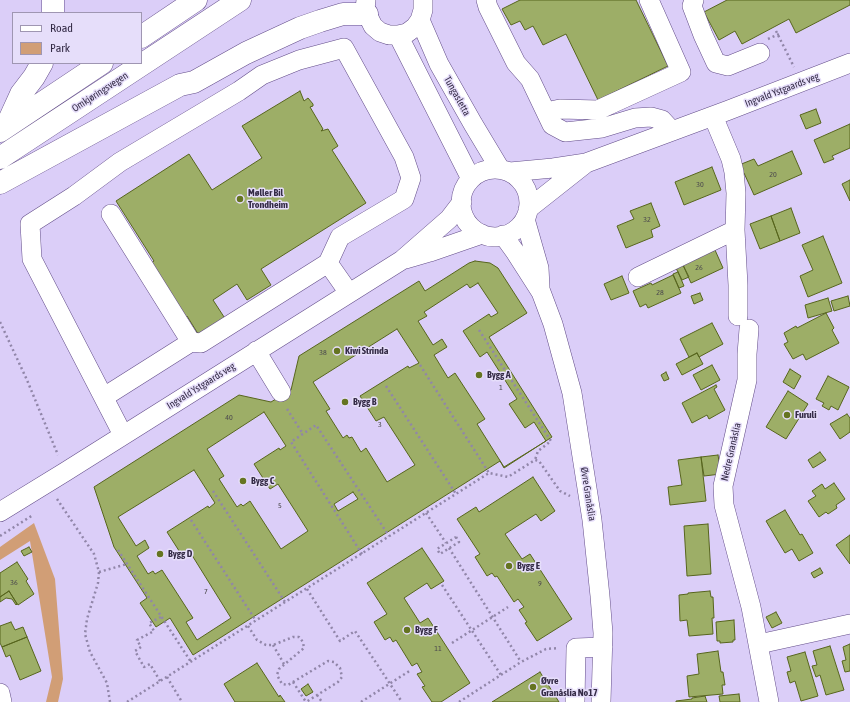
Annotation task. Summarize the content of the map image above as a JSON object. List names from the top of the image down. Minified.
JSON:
{"streets":{"highway":["Omkjøringsvegen"],"street":["Ingvald Ystgaards veg","Tungasletta","Nedre Granåslia","Øvre Granåslia"]},"crossings":[["Ingvald Ystgaards veg","Tungasletta"],["Ingvald Ystgaards veg","Øvre Granåslia"],["Tungasletta","Øvre Granåslia"]],"places":["Møller Bil Trondheim","Kiwi Strinda","Bygg A","Bygg B","Furuli","Bygg C","Bygg D","Bygg E","Bygg F","Øvre Granåslia No17"],"house_numbers":["20","30","32","26","28","38","1","40","3","5","36","9","7","11"],"legend":["Road","Park"]}
